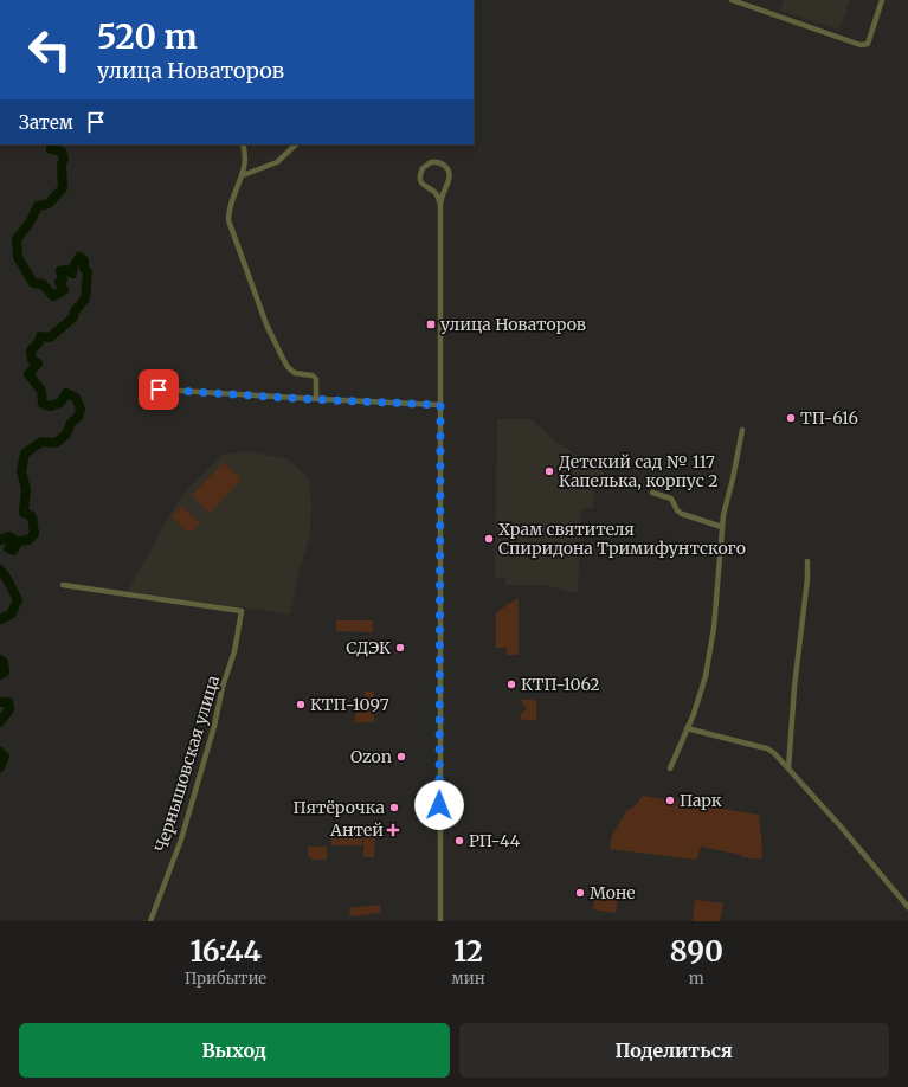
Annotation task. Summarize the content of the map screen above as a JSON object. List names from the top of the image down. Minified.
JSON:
{"streets":{"street":["Чернышовская улица"]},"places":{"transit":["улица Новаторов"],"other":["ТП-616","Детский сад № 117 Капелька, корпус 2","Храм святителя Спиридона Тримифунтского","СДЭК","КТП-1062","КТП-1097","Ozon","Парк","Пятёрочка","РП-44","Моне"],"health":["Антей"]},"page":{"turn":["520 m","улица Новаторов"],"then":"Затем","eta":["16:44","Прибытие","12","мин","890","m"],"buttons":["Выход","Поделиться"]}}
